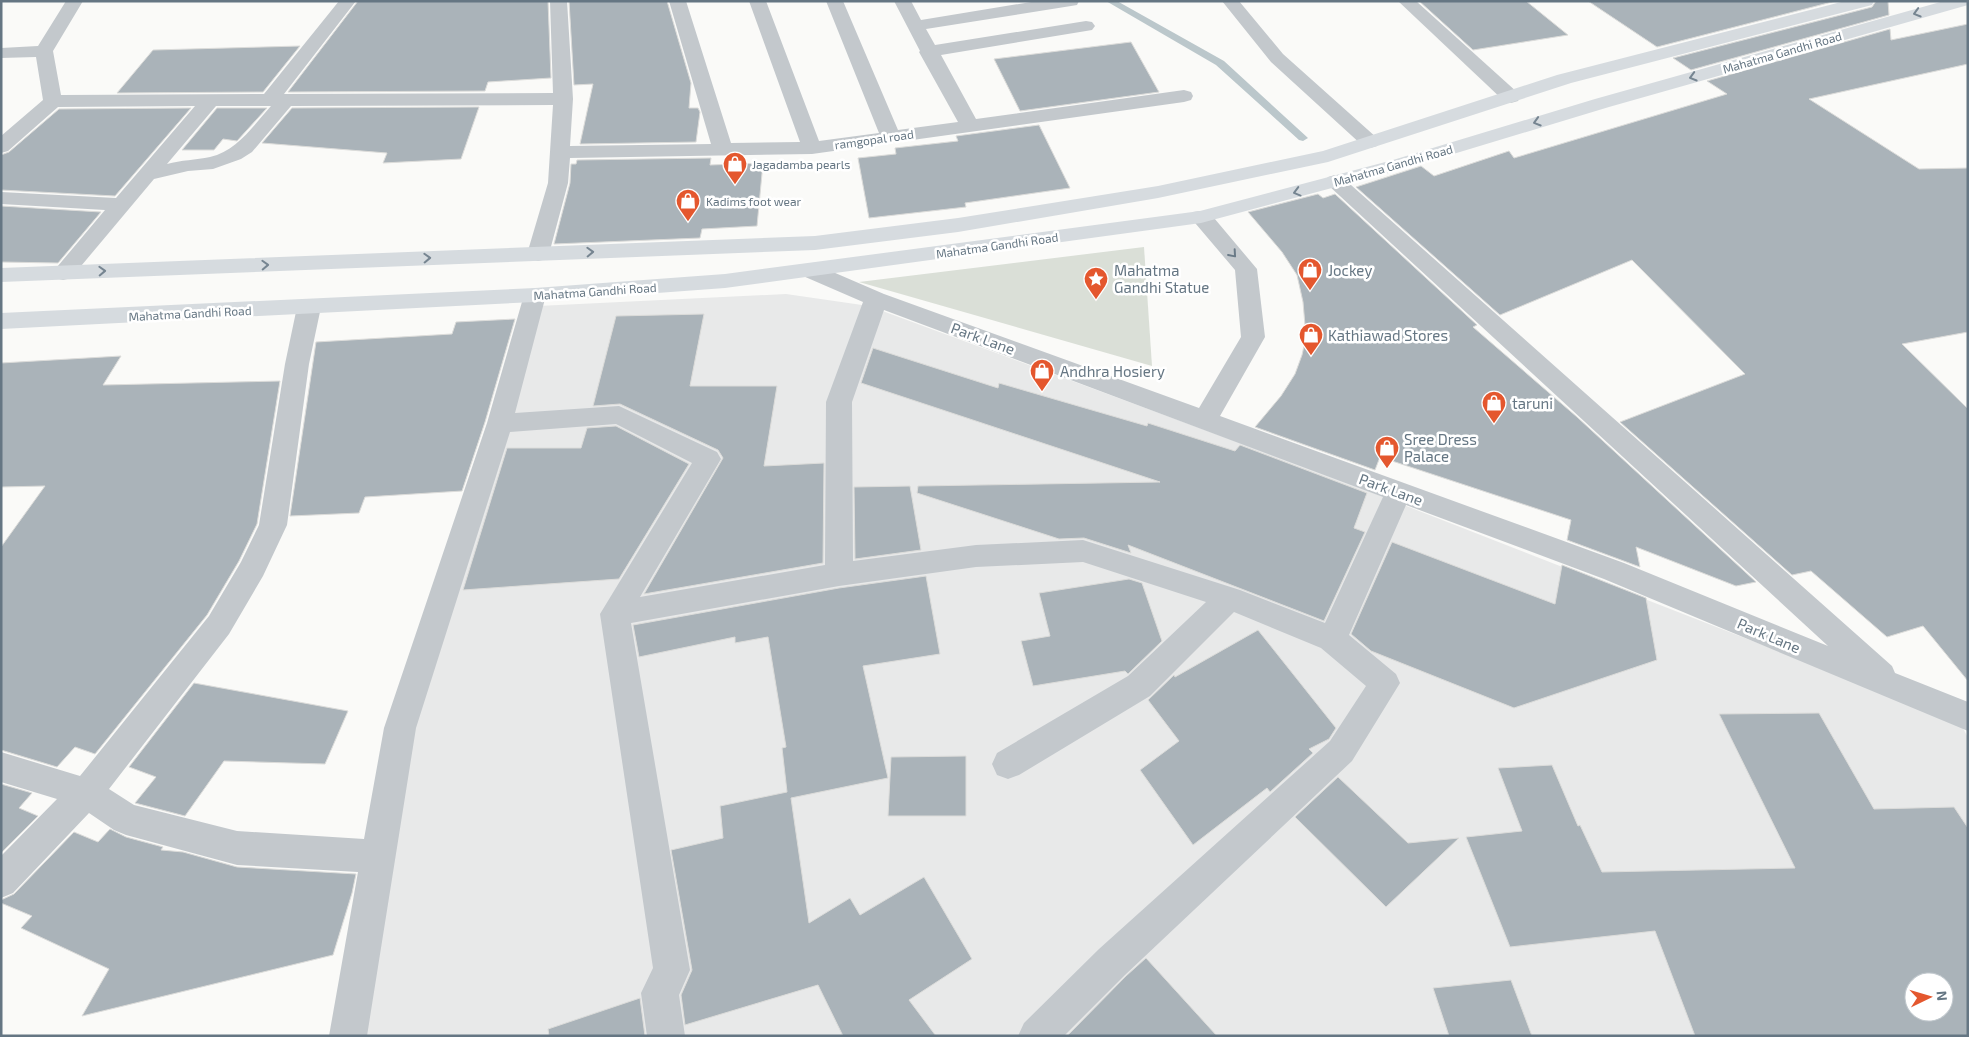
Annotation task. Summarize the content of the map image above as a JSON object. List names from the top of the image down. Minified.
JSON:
{"streets":{"highway":["Mahatma Gandhi Road"],"street":["ramgopal road","Park Lane"]},"crossings":[["Mahatma Gandhi Road","Park Lane"]],"places":{"shop":["Jagadamba pearls","Kadims foot wear","Jockey","Kathiawad Stores","Andhra Hosiery","taruni","Sree Dress Palace"],"place":["Mahatma Gandhi Statue"]},"north":"right"}
